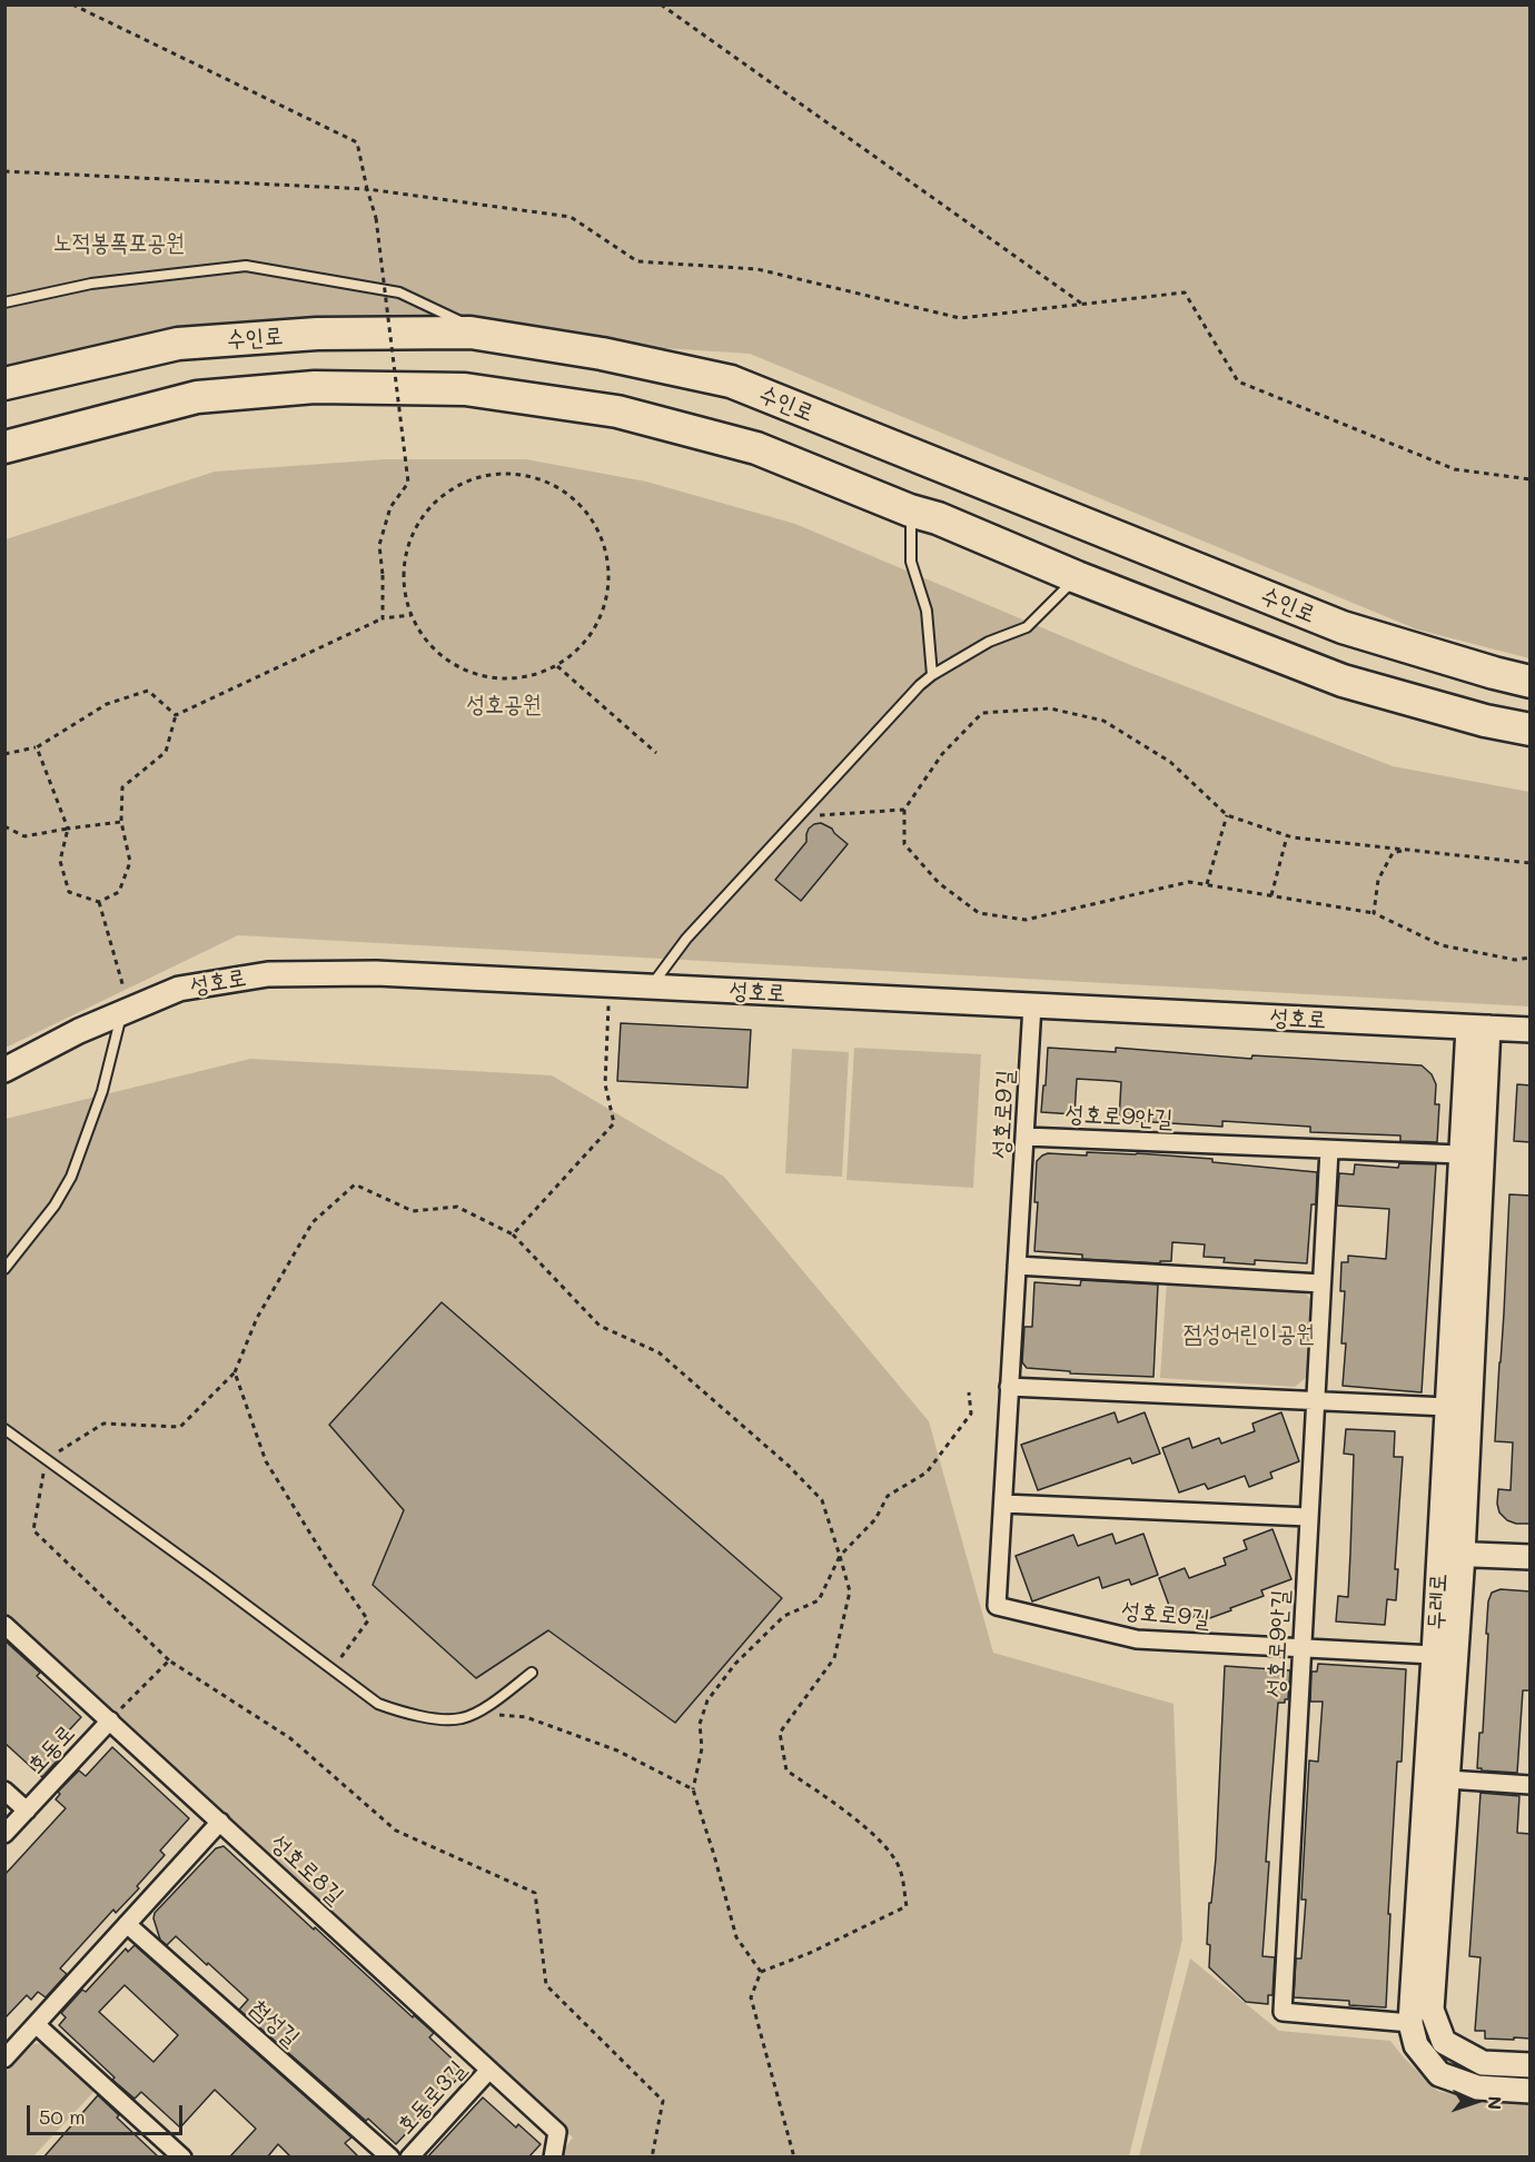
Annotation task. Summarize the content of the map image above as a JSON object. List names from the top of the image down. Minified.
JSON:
{"streets":{"highway":["수인로"],"street":["성호로","성호로9길","성호로9안길","두레로","호동로","성호로8길","첨성길","호동로3길"]},"crossings":[["성호로","성호로9길"],["성호로","두레로"],["성호로9길","성호로9안길"],["성호로9길","두레로"],["성호로9안길","두레로"],["호동로","성호로8길"],["성호로8길","호동로3길"]],"parks":["노적봉폭포공원","성호공원","점성어린이공원"],"scale_bar":"50 m","north":"right"}
